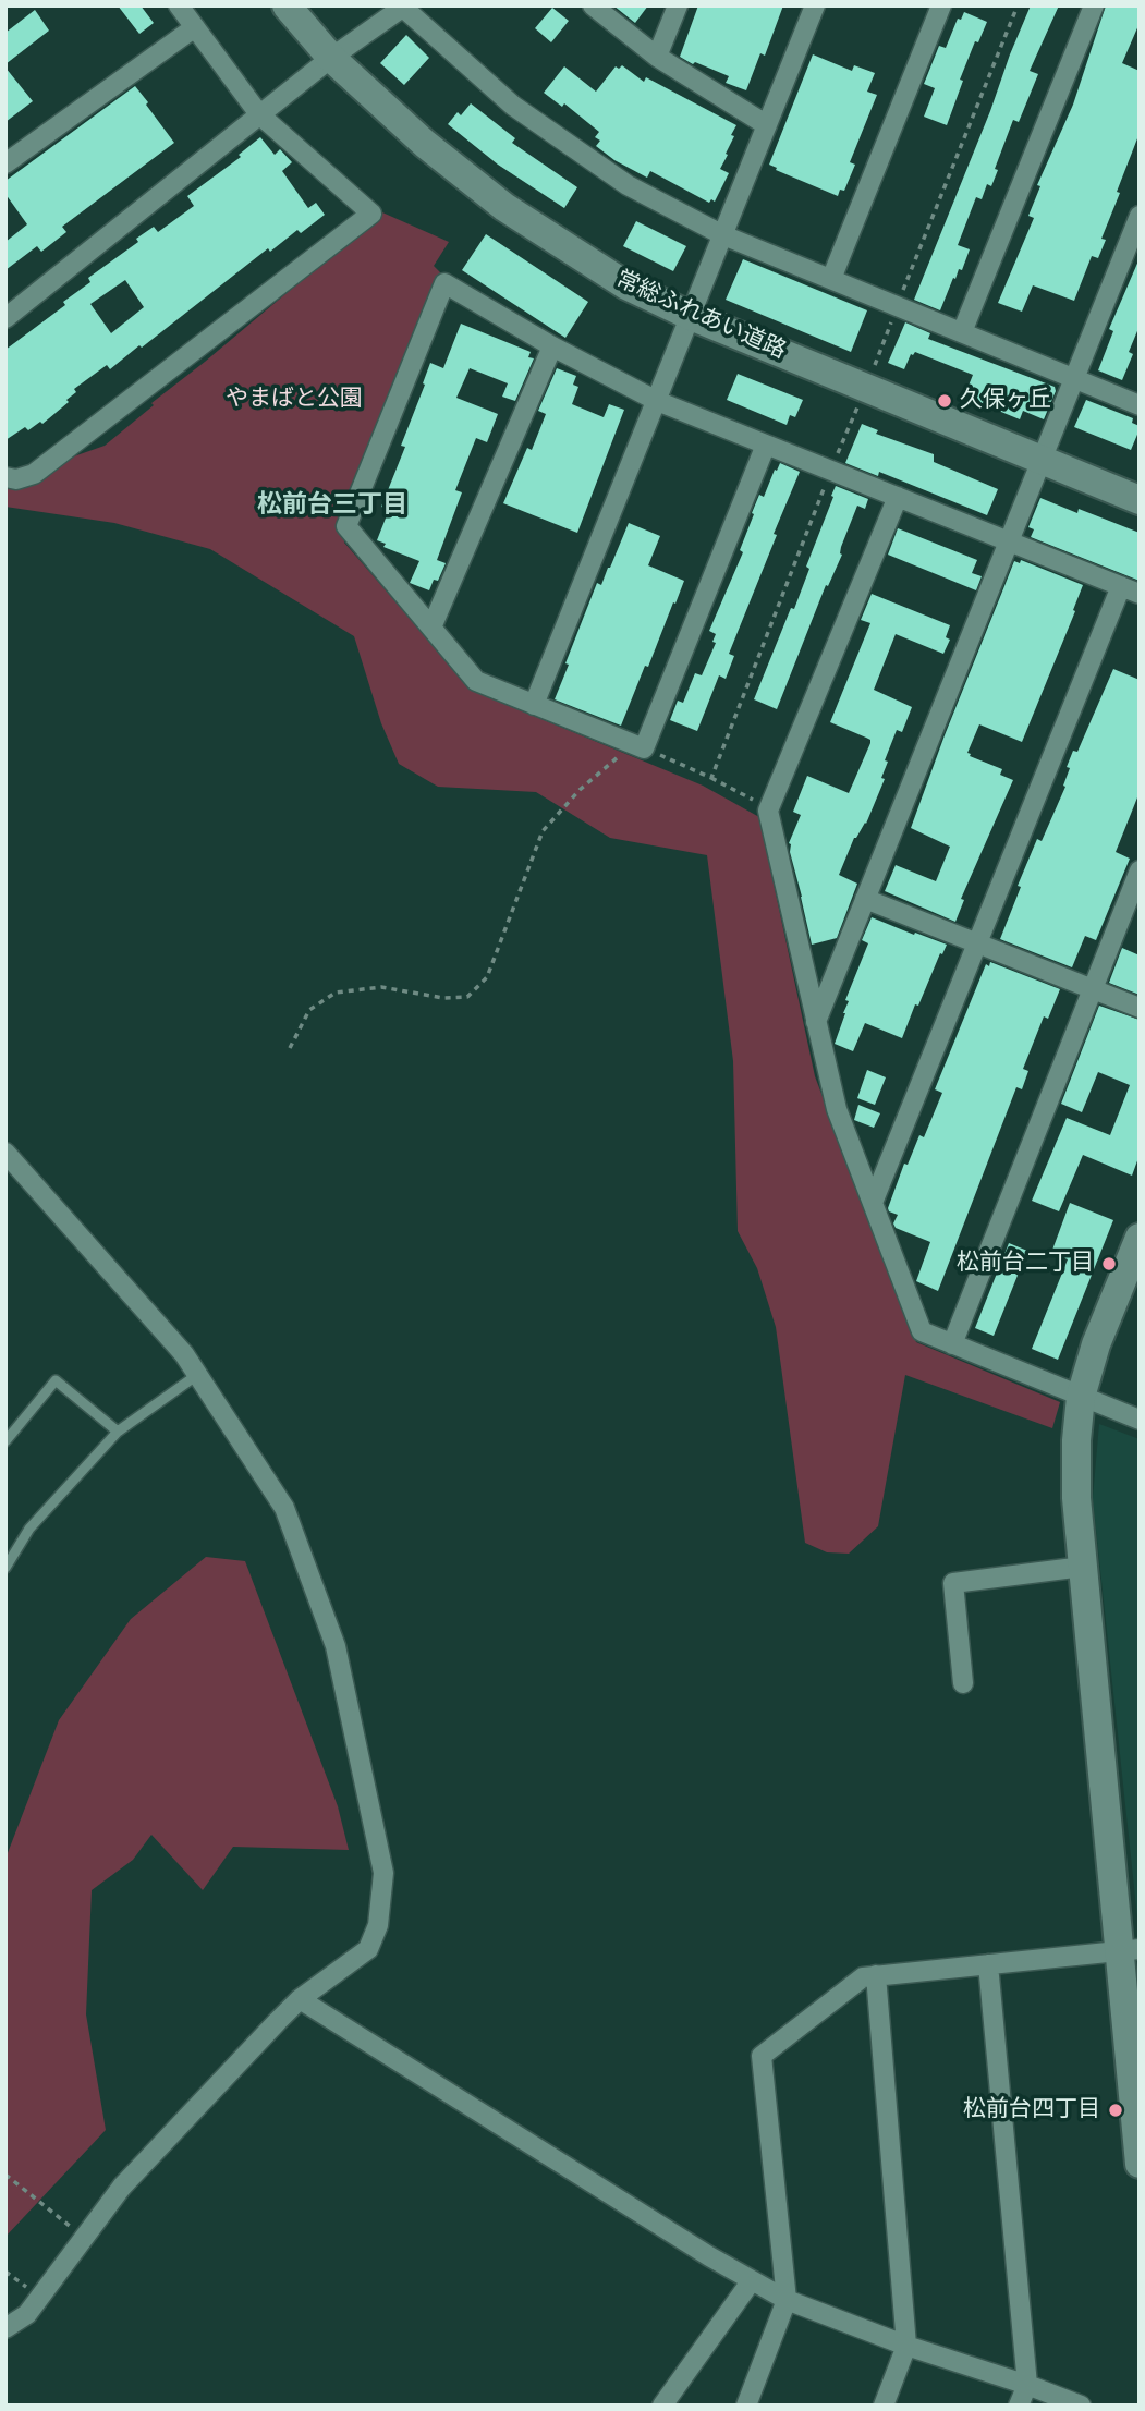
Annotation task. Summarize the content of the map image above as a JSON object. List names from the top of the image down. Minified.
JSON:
{"streets":{"street":["常総ふれあい道路"]},"districts":["松前台三丁目"],"parks":["やまばと公園"],"places":["久保ヶ丘","松前台二丁目","松前台四丁目"]}
